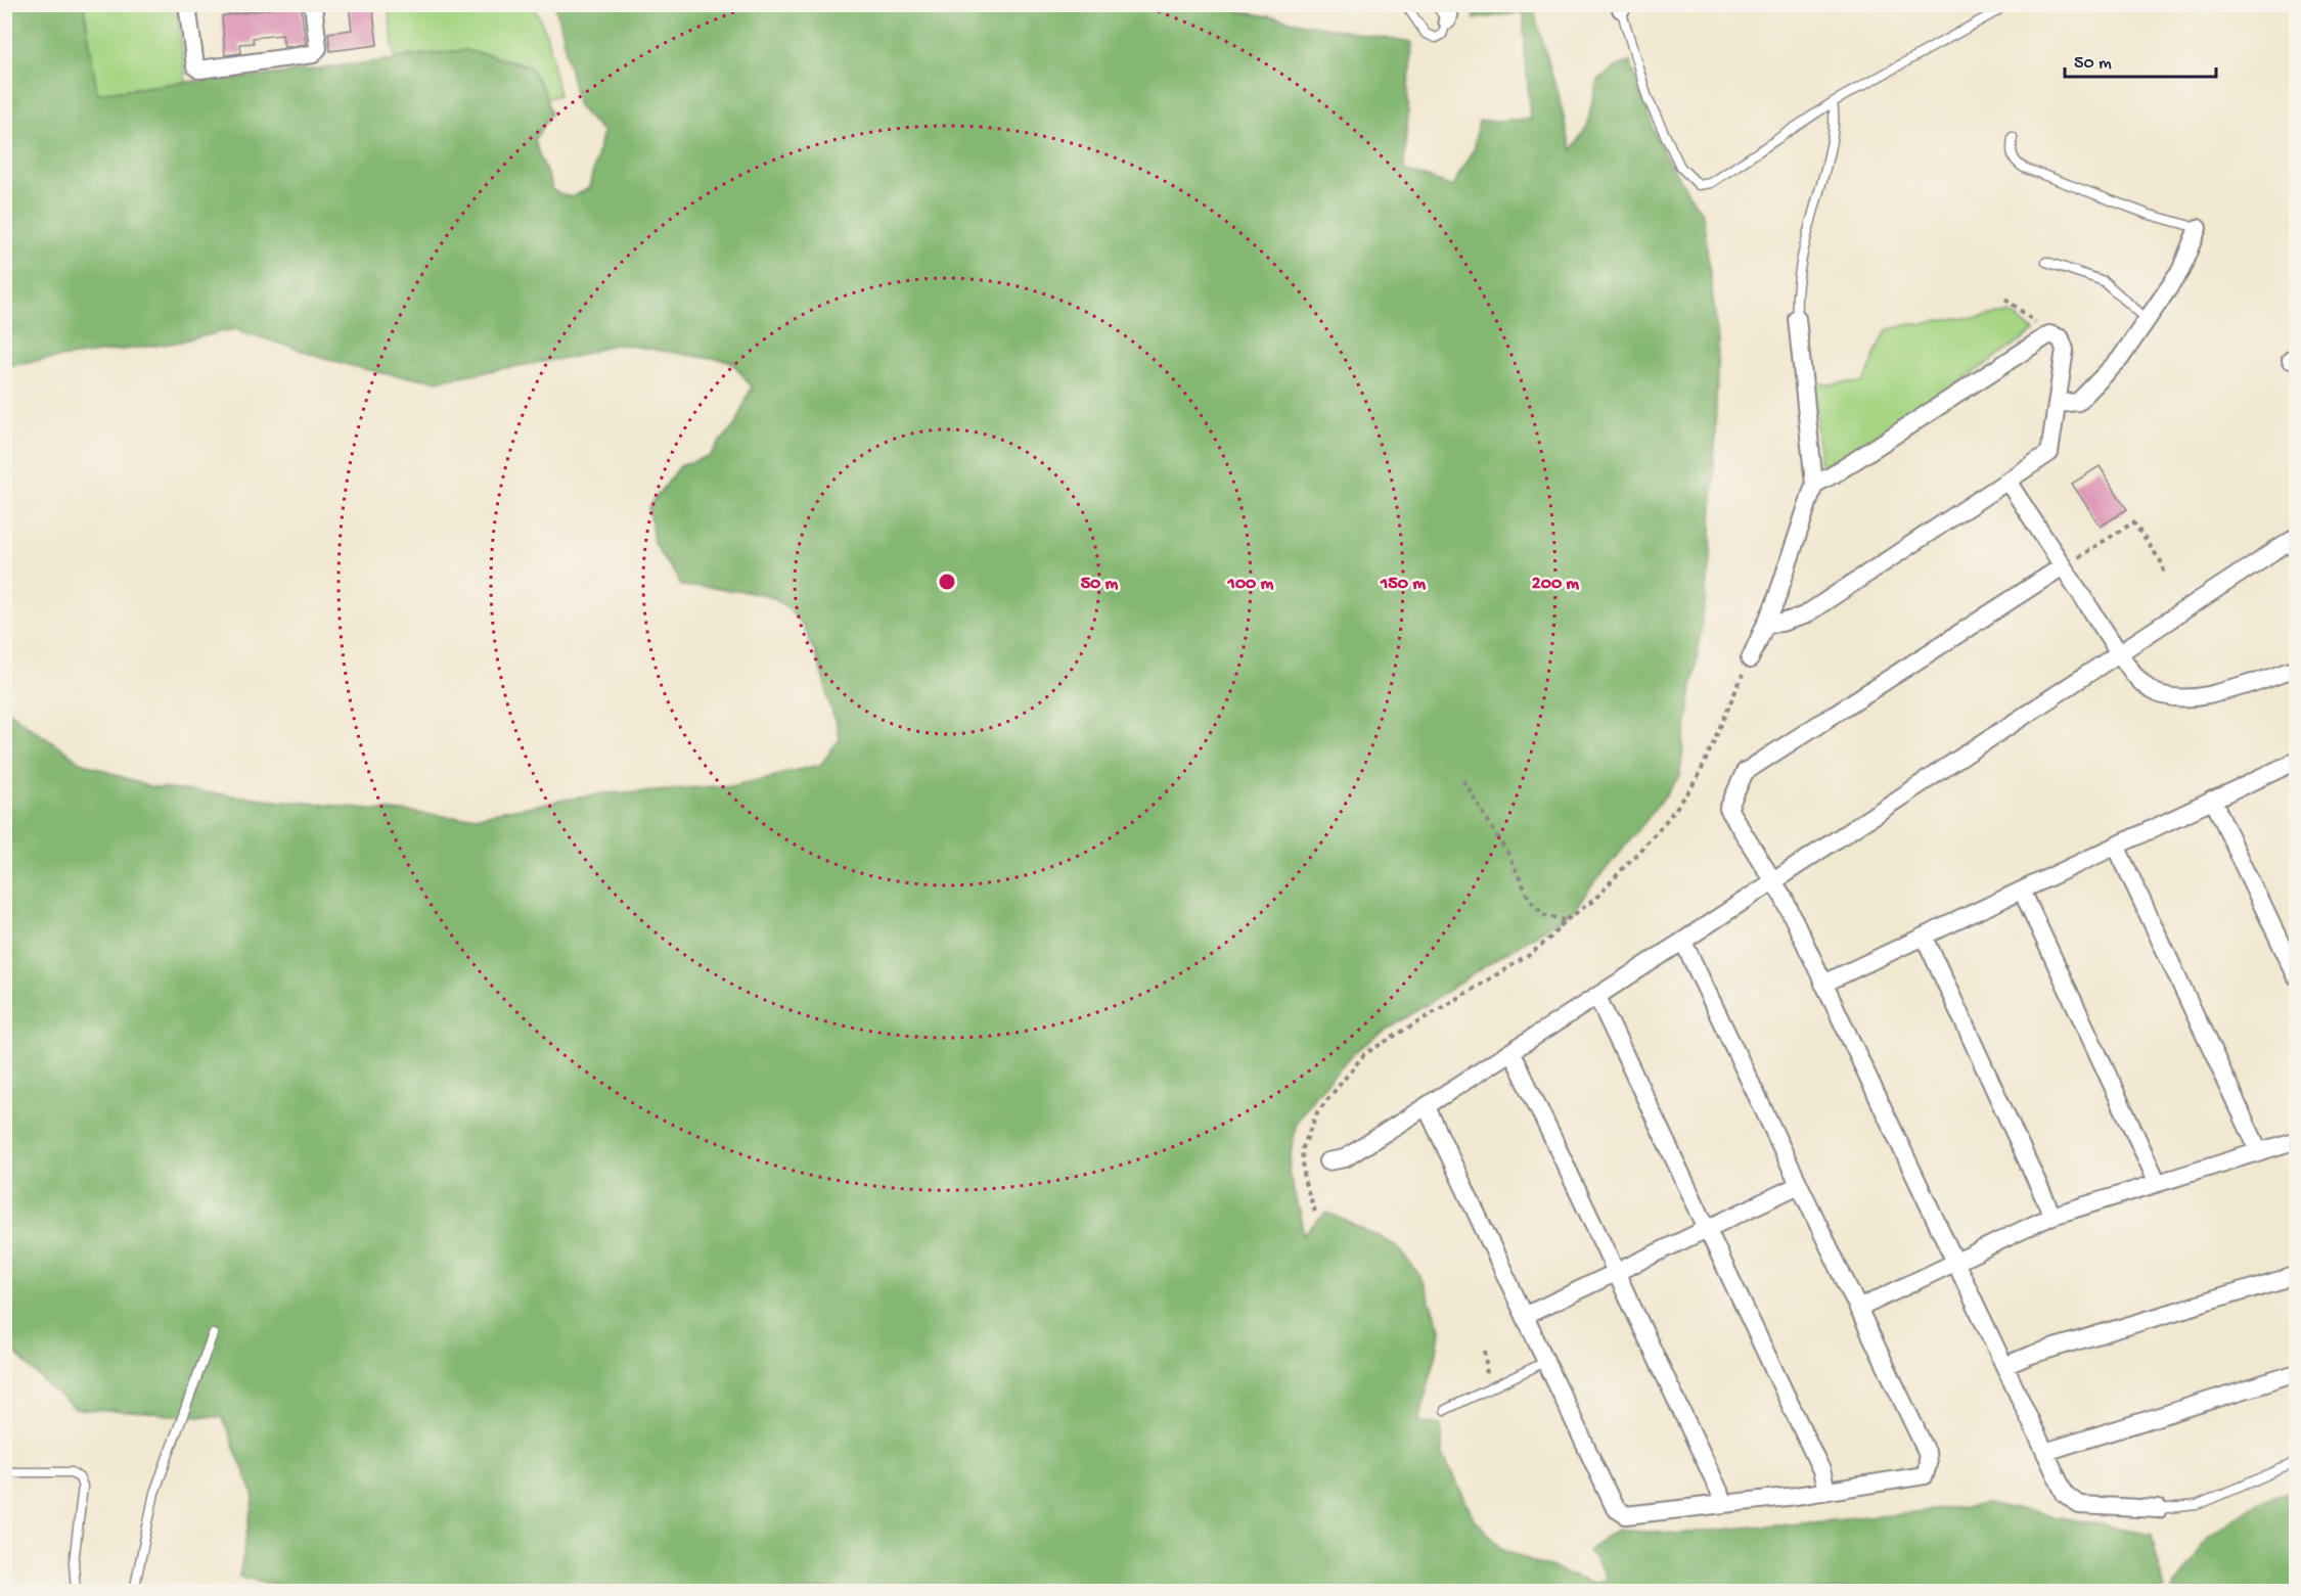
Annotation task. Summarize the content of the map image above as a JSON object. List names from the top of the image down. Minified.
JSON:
{"scale_bar":"50 m","rings":["50 m","100 m","150 m","200 m"]}
